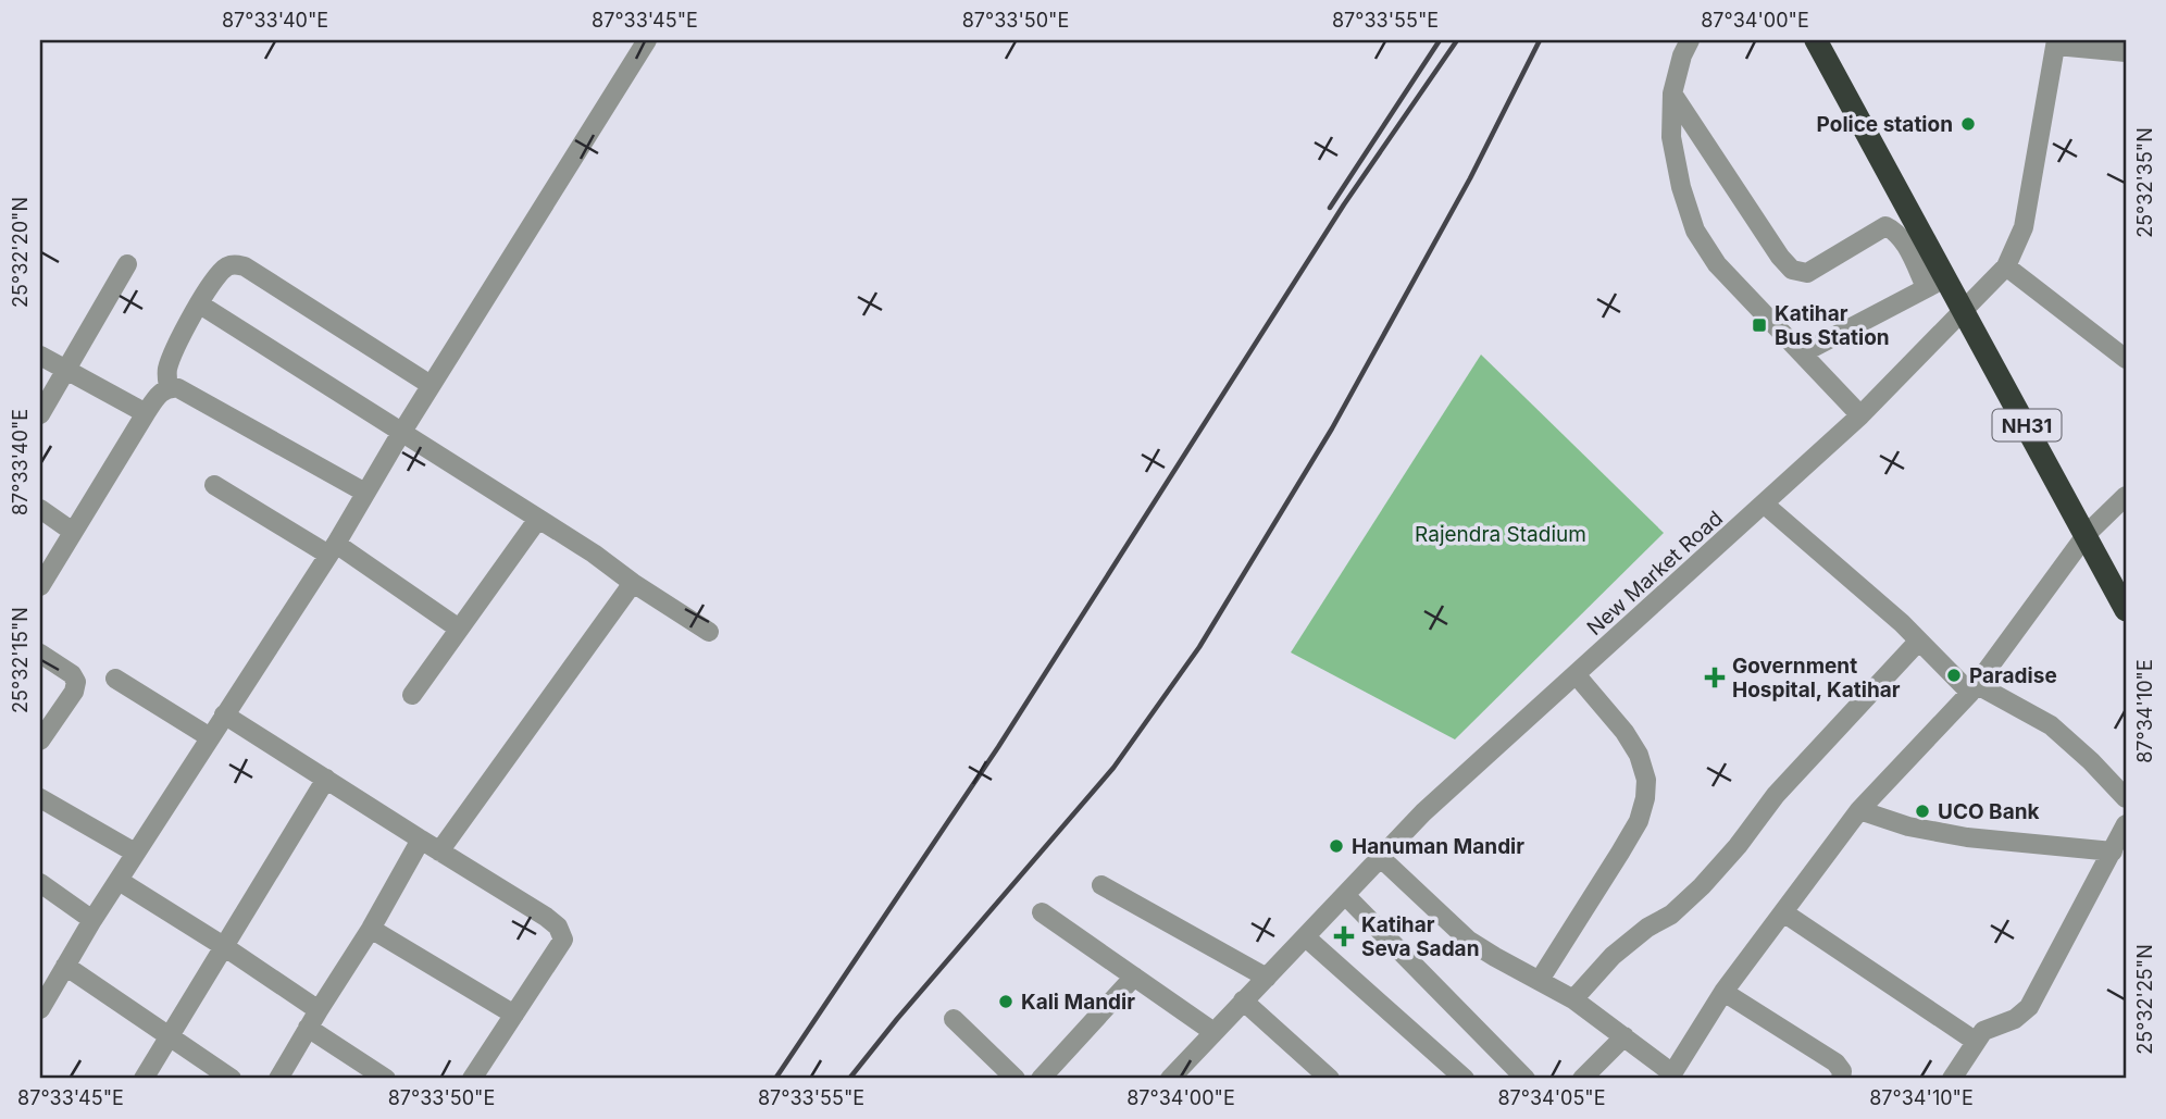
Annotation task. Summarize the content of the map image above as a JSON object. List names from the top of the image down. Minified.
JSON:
{"streets":{"highway":["NH31"],"street":["New Market Road"]},"crossings":[["NH31","New Market Road"]],"parks":["Rajendra Stadium"],"places":{"other":["Police station","Paradise","UCO Bank","Hanuman Mandir","Kali Mandir"],"transit":["Katihar Bus Station"],"health":["Government Hospital, Katihar","Katihar Seva Sadan"]},"coordinates":["87°33'40\"E","87°33'45\"E","87°33'50\"E","87°33'55\"E","87°34'00\"E","25°32'35\"N","25°32'20\"N","25°32'15\"N","87°34'10\"E","25°32'25\"N","87°34'05\"E"]}
